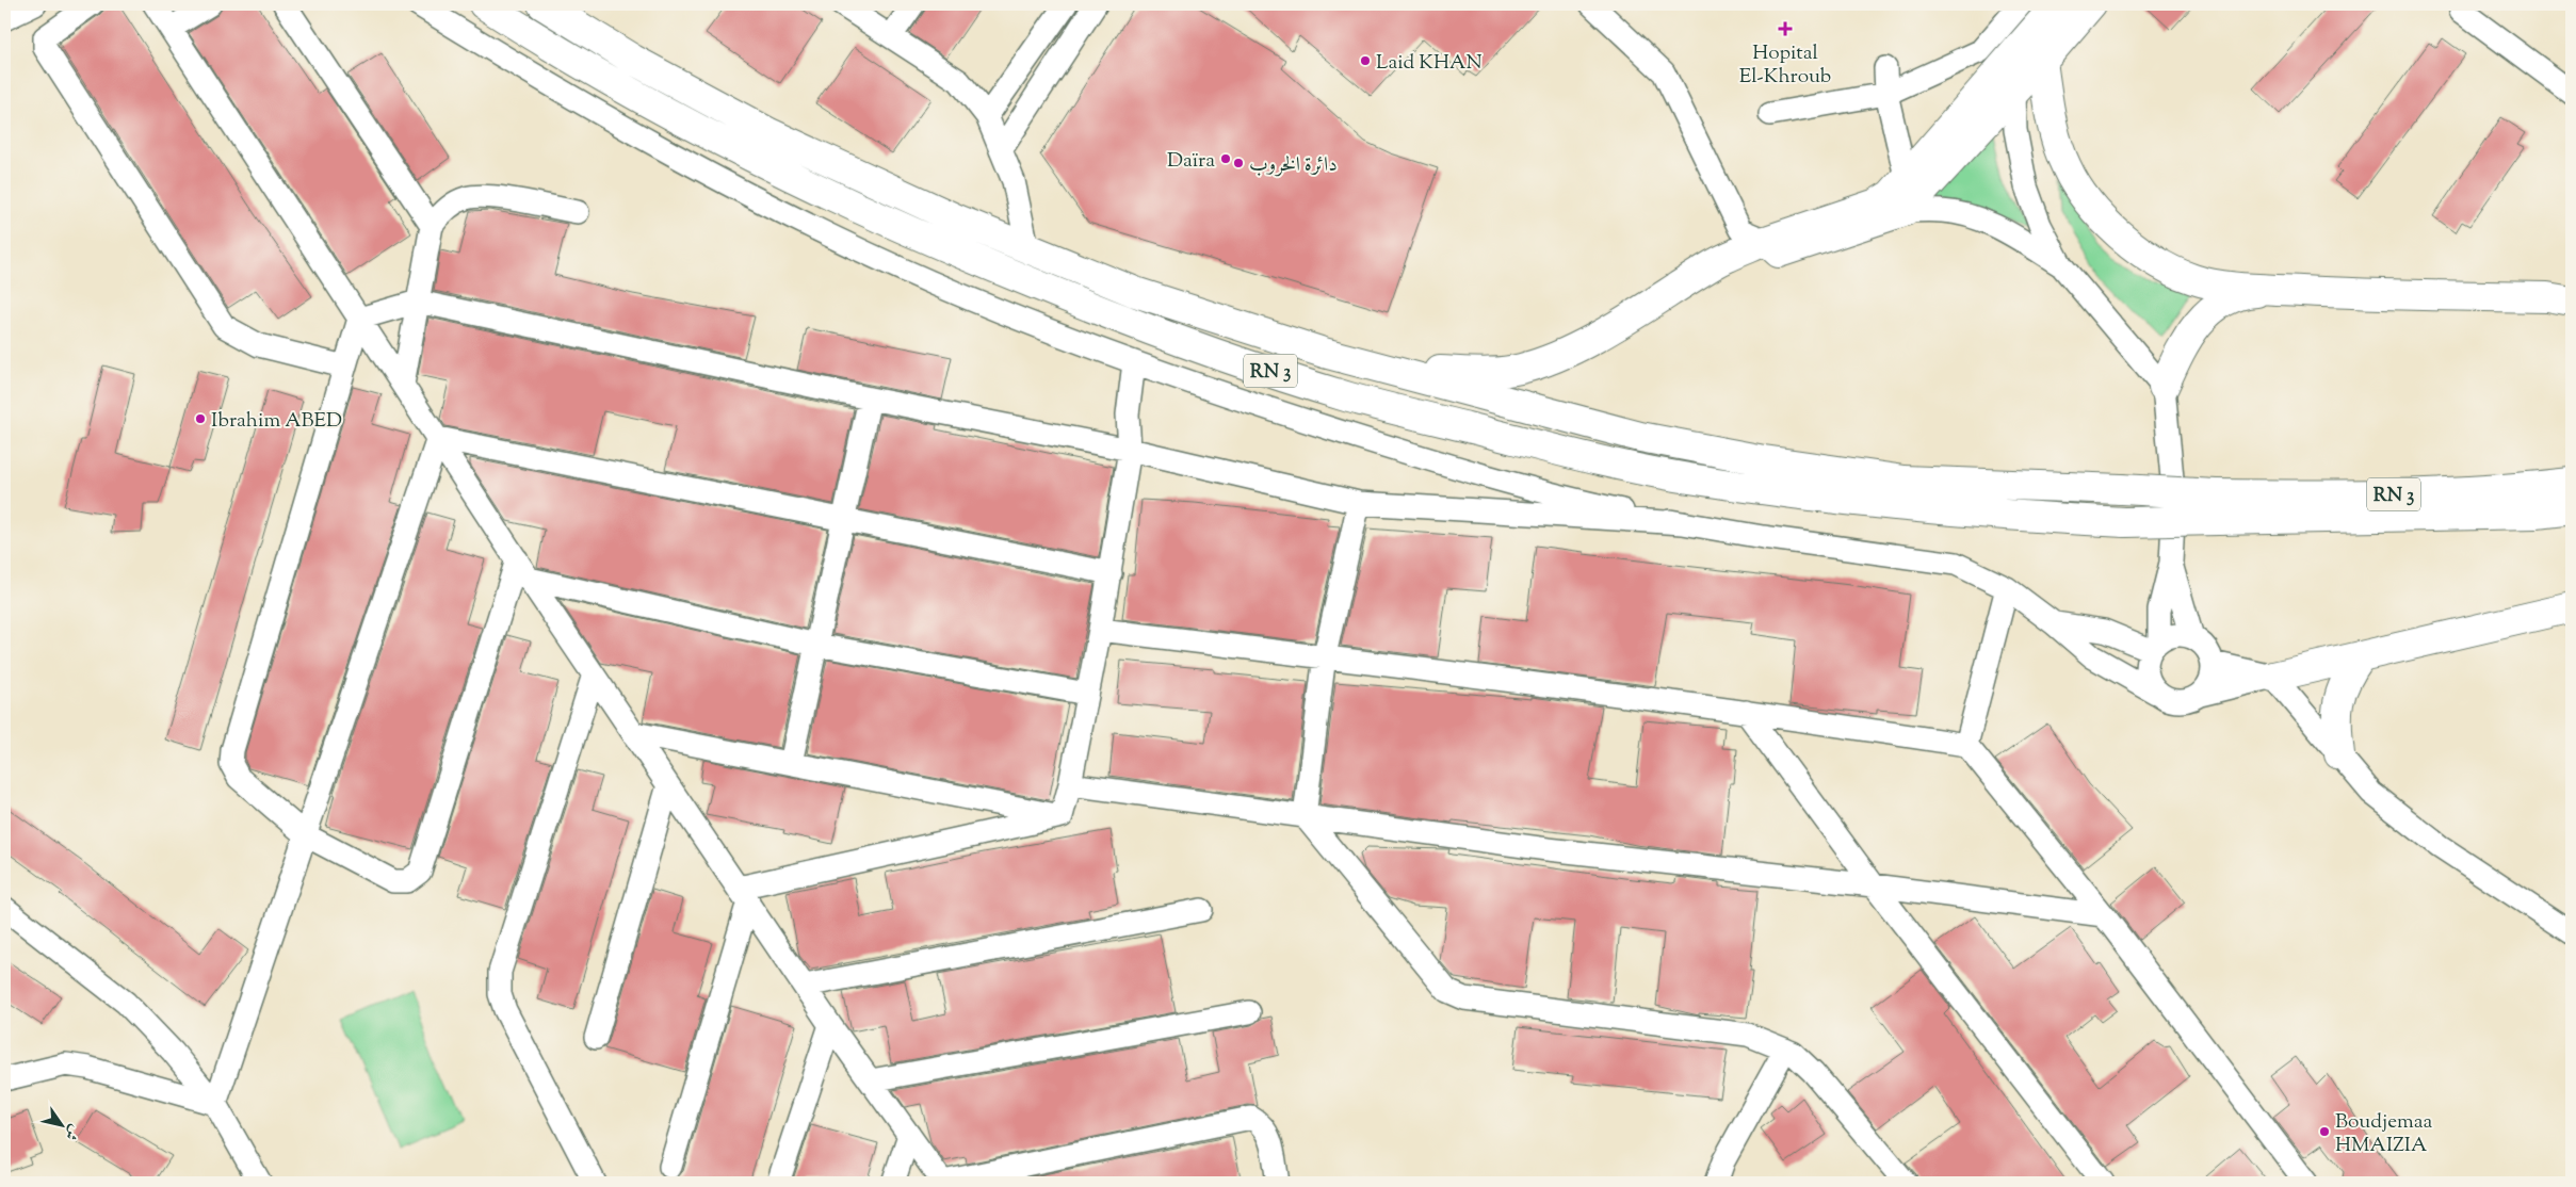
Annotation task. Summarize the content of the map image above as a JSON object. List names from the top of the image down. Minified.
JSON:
{"streets":{"main road":["RN 3"]},"places":{"health":["Hopital El-Khroub"],"other":["Laid KHAN","Daïra","دائرة الخروب","Ibrahim ABED","Boudjemaa HMAIZIA"]},"north":"bottom right"}
